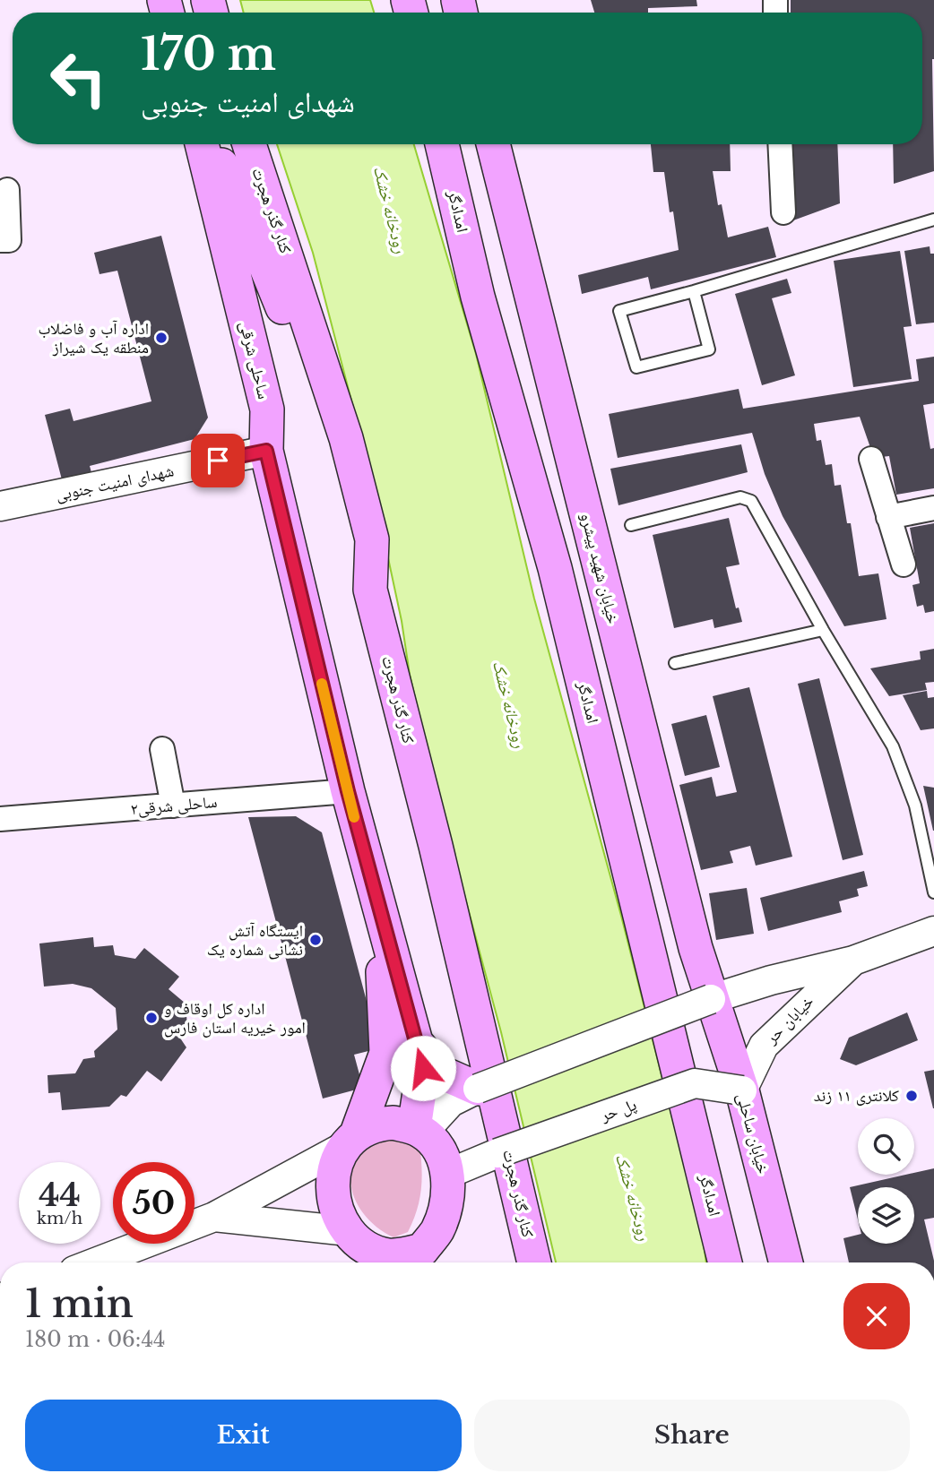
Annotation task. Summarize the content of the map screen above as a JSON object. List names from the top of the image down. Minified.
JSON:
{"streets":{"main road":["کنار گذر هجرت","امدادگر","ساحلی شرقی","خیابان شهید پیشرو","خیابان ساحلی"],"street":["شهدای امنیت جنوبی","ساحلی شرقی۲","خیابان حر","پل حر"]},"crossings":[["ساحلی شرقی","شهدای امنیت جنوبی"],["ساحلی شرقی","ساحلی شرقی۲"],["ساحلی شرقی","پل حر"],["خیابان شهید پیشرو","خیابان حر"],["خیابان شهید پیشرو","خیابان ساحلی"],["خیابان حر","پل حر"],["خیابان حر","خیابان ساحلی"],["پل حر","خیابان ساحلی"]],"water":["رودخانه خشک"],"places":["اداره آب و فاضلاب منطقه یک شیراز","ایستگاه آتش نشانی شماره یک","اداره کل اوقاف و امور خیریه استان فارس","کلانتری ۱۱ زند"],"page":{"turn":["170 m","شهدای امنیت جنوبی"],"speed":"44 km/h","limit":"50","heading":["1 min","180 m · 06:44"],"buttons":["Exit","Share"]}}
